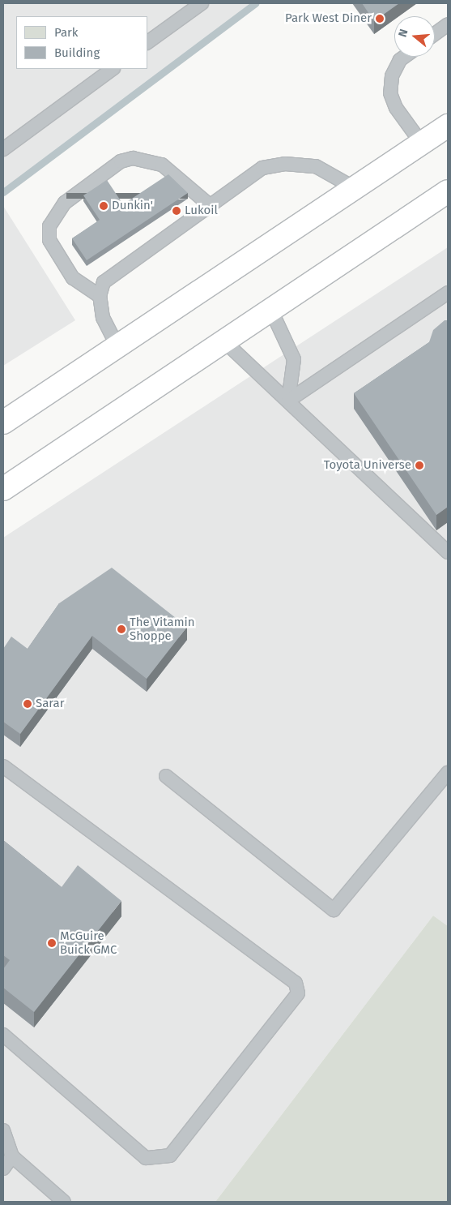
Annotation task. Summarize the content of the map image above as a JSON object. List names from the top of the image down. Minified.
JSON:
{"places":["Park West Diner","Dunkin'","Lukoil","Toyota Universe","The Vitamin Shoppe","Sarar","McGuire Buick GMC"],"legend":["Park","Building"],"north":"left"}
